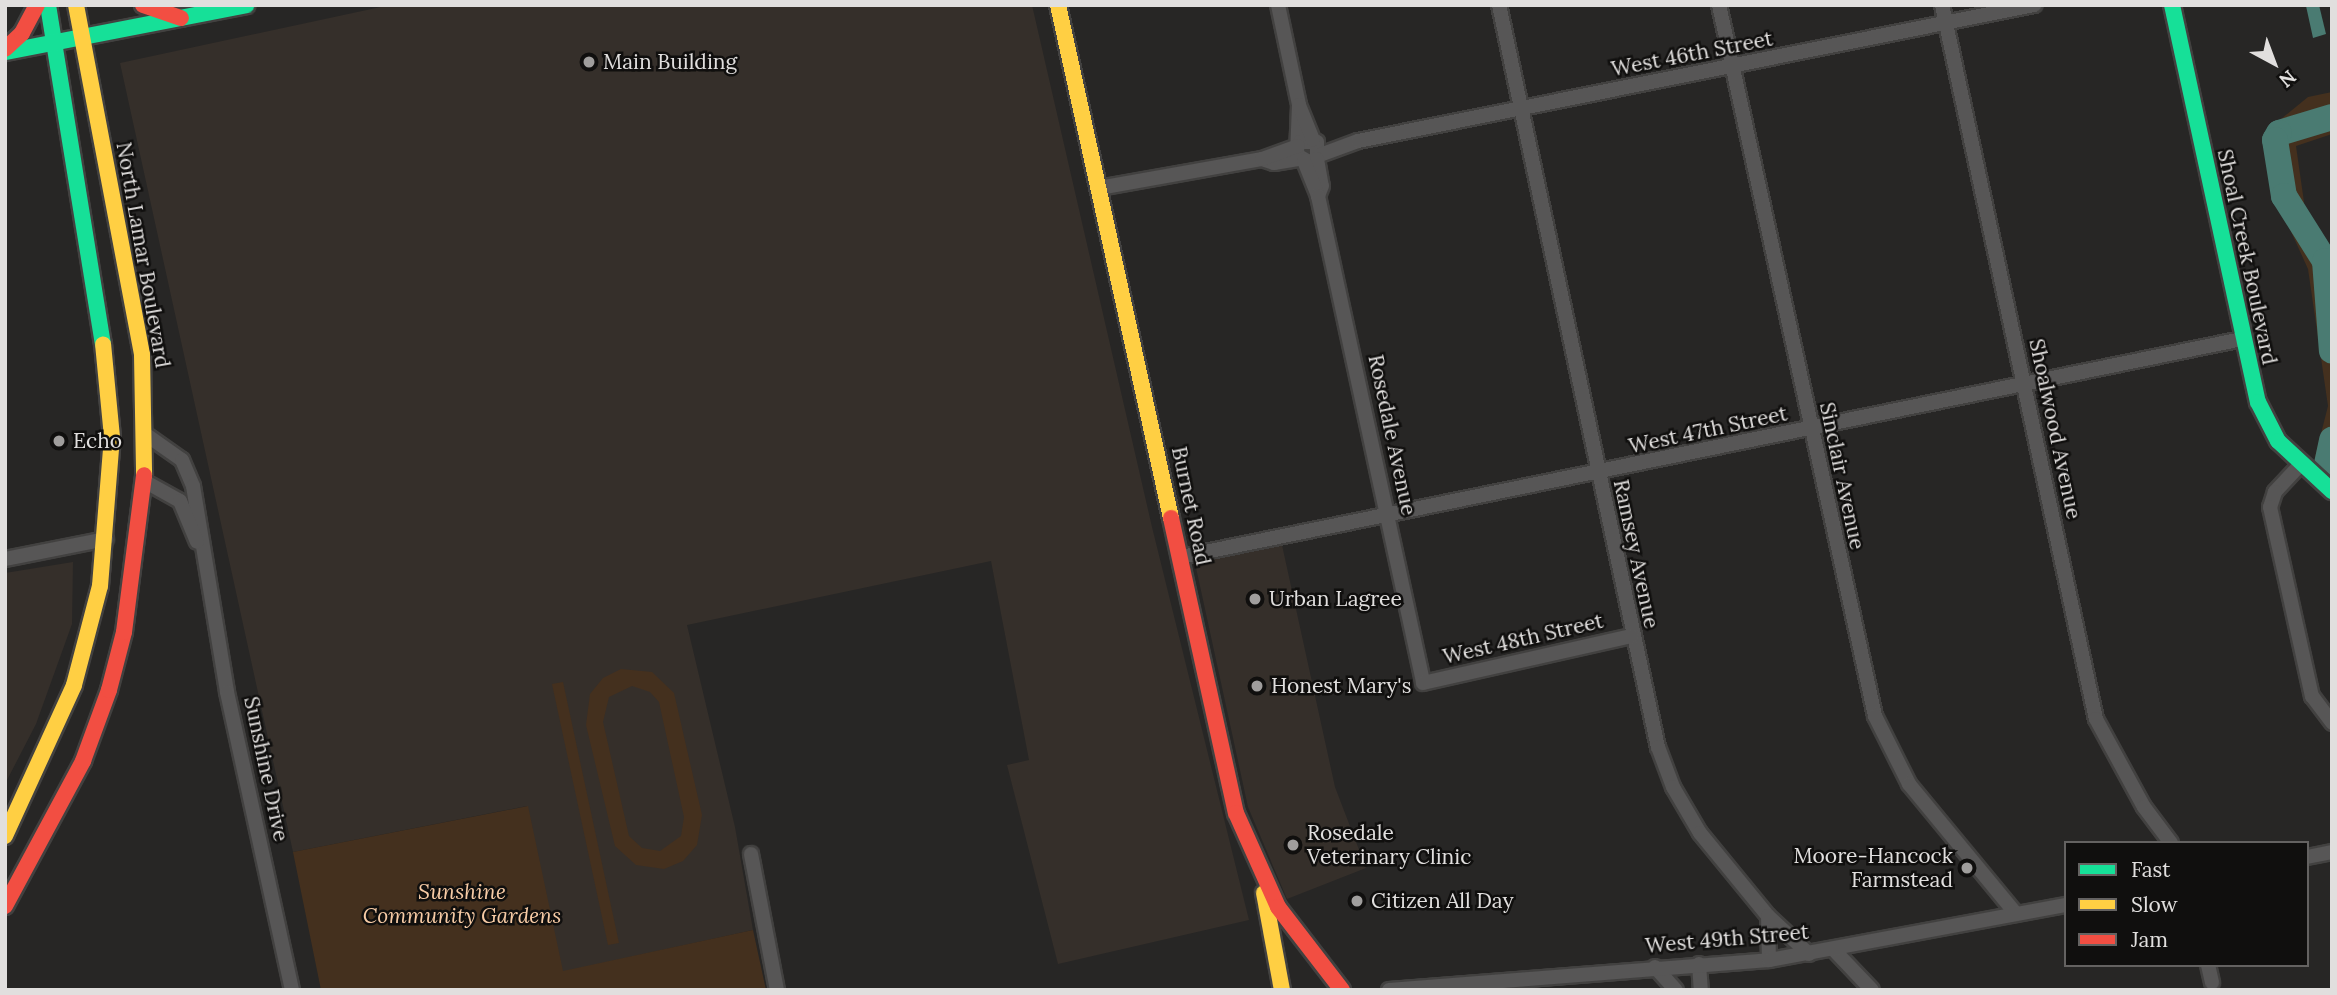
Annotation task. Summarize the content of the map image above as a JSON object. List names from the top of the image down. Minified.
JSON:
{"streets":{"main road":["North Lamar Boulevard","Shoal Creek Boulevard","Burnet Road"],"street":["West 46th Street","Shoalwood Avenue","West 47th Street","Rosedale Avenue","Sinclair Avenue","Ramsey Avenue","West 48th Street","Sunshine Drive","West 49th Street"]},"crossings":[["West 46th Street","Shoalwood Avenue"],["West 46th Street","Rosedale Avenue"],["West 46th Street","Sinclair Avenue"],["West 46th Street","Burnet Road"],["West 46th Street","Ramsey Avenue"],["North Lamar Boulevard","Sunshine Drive"],["Shoal Creek Boulevard","West 47th Street"],["Shoalwood Avenue","West 47th Street"],["West 47th Street","Rosedale Avenue"],["West 47th Street","Sinclair Avenue"],["West 47th Street","Burnet Road"],["West 47th Street","Ramsey Avenue"],["Rosedale Avenue","West 48th Street"],["Sinclair Avenue","West 49th Street"],["Ramsey Avenue","West 48th Street"],["Ramsey Avenue","West 49th Street"]],"parks":["Sunshine Community Gardens"],"places":["Main Building","Echo","Urban Lagree","Honest Mary's","Rosedale Veterinary Clinic","Moore-Hancock Farmstead","Citizen All Day"],"legend":["Fast","Slow","Jam"],"north":"bottom right"}
